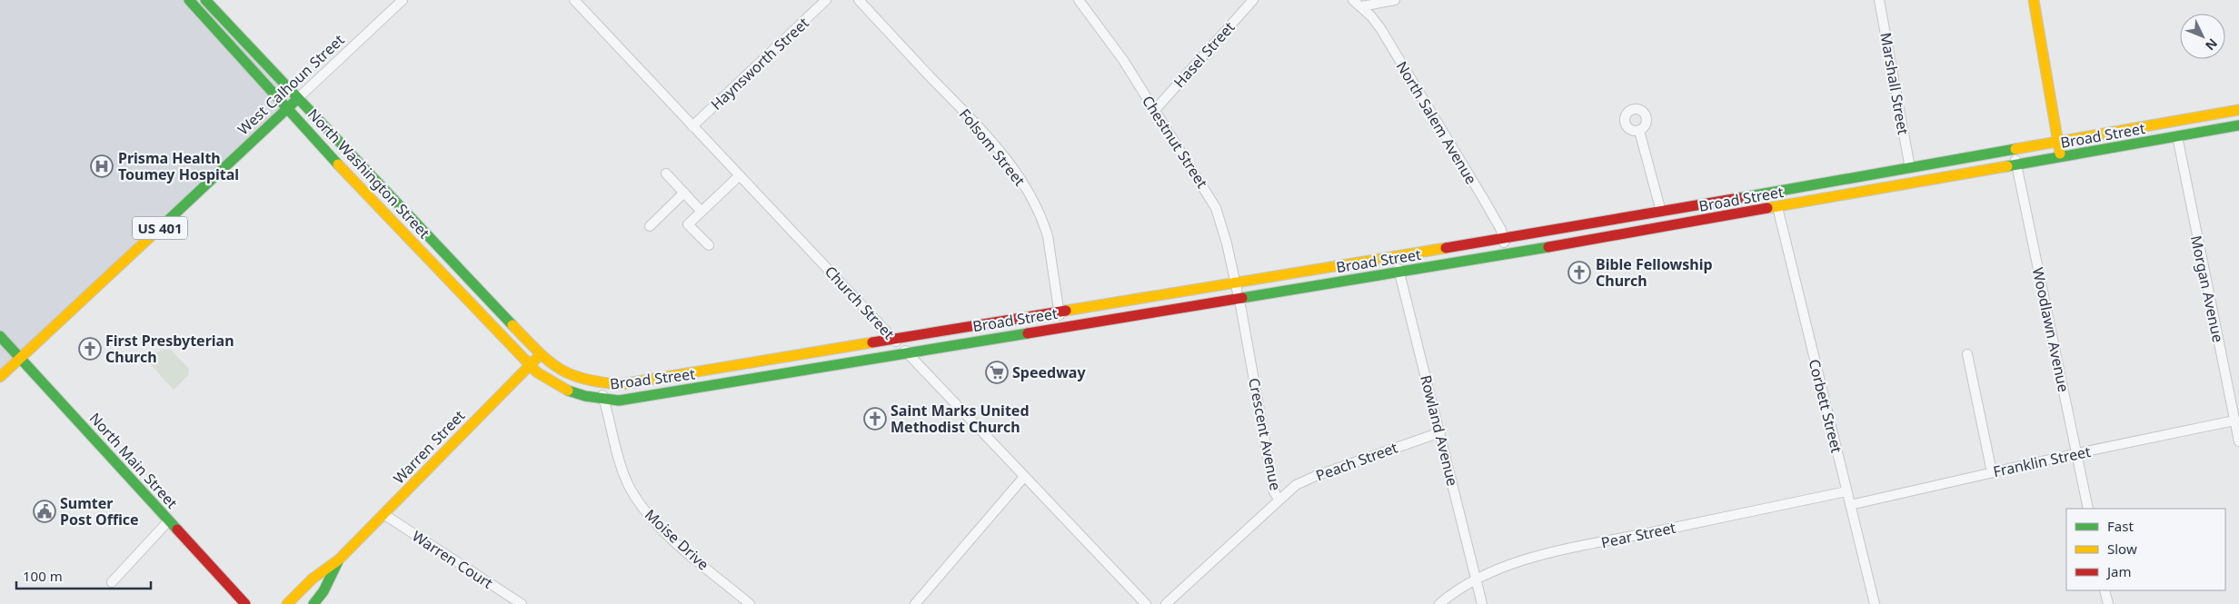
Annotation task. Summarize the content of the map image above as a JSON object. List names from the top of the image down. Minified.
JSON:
{"streets":{"main road":["West Calhoun Street","Broad Street","North Washington Street","US 401","Warren Street","North Main Street"],"street":["Hasel Street","Haynsworth Street","Marshall Street","North Salem Avenue","Chestnut Street","Folsom Street","Morgan Avenue","Church Street","Woodlawn Avenue","Corbett Street","Rowland Avenue","Crescent Avenue","Peach Street","Franklin Street","Pear Street","Moise Drive","Warren Court"]},"crossings":[["Hasel Street","Chestnut Street"],["Haynsworth Street","Church Street"],["Marshall Street","Broad Street"],["West Calhoun Street","North Washington Street"],["West Calhoun Street","US 401"],["West Calhoun Street","North Main Street"],["North Salem Avenue","Broad Street"],["Broad Street","Chestnut Street"],["Broad Street","Folsom Street"],["Broad Street","North Washington Street"],["Broad Street","Morgan Avenue"],["Broad Street","Church Street"],["Broad Street","Woodlawn Avenue"],["Broad Street","Corbett Street"],["Broad Street","Rowland Avenue"],["Broad Street","Crescent Avenue"],["Broad Street","Warren Street"],["Broad Street","Moise Drive"],["Chestnut Street","Crescent Avenue"],["North Washington Street","Warren Street"],["US 401","North Main Street"],["Morgan Avenue","Franklin Street"],["Woodlawn Avenue","Franklin Street"],["Corbett Street","Franklin Street"],["Corbett Street","Pear Street"],["Rowland Avenue","Peach Street"],["Rowland Avenue","Pear Street"],["Crescent Avenue","Peach Street"],["Warren Street","Warren Court"]],"places":{"hospital":["Prisma Health Toumey Hospital"],"church":["Bible Fellowship Church","First Presbyterian Church","Saint Marks United Methodist Church"],"supermarket":["Speedway"],"public building":["Sumter Post Office"]},"legend":["Fast","Slow","Jam"],"scale_bar":"100 m","north":"bottom right"}
